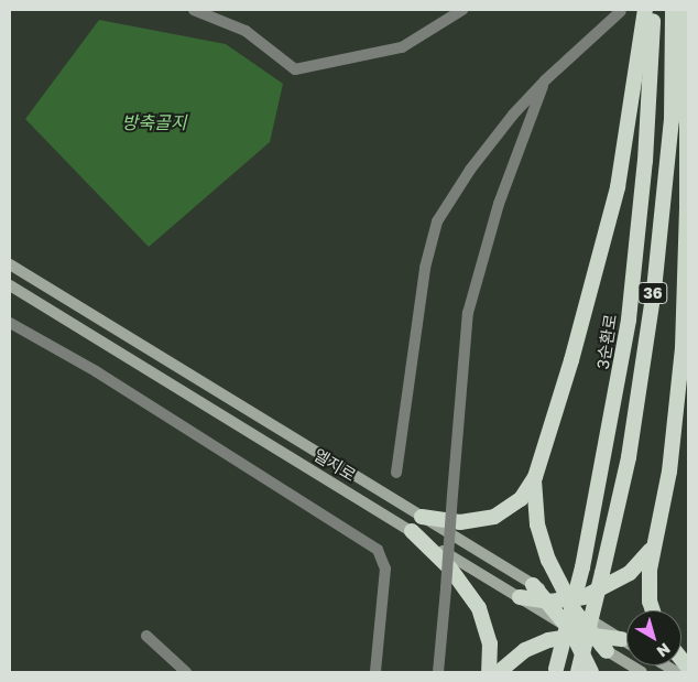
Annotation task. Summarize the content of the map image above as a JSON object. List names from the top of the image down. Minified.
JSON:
{"streets":{"highway":["36","3순환로"],"main road":["엘지로"]},"water":["방축골지"],"north":"bottom right"}
